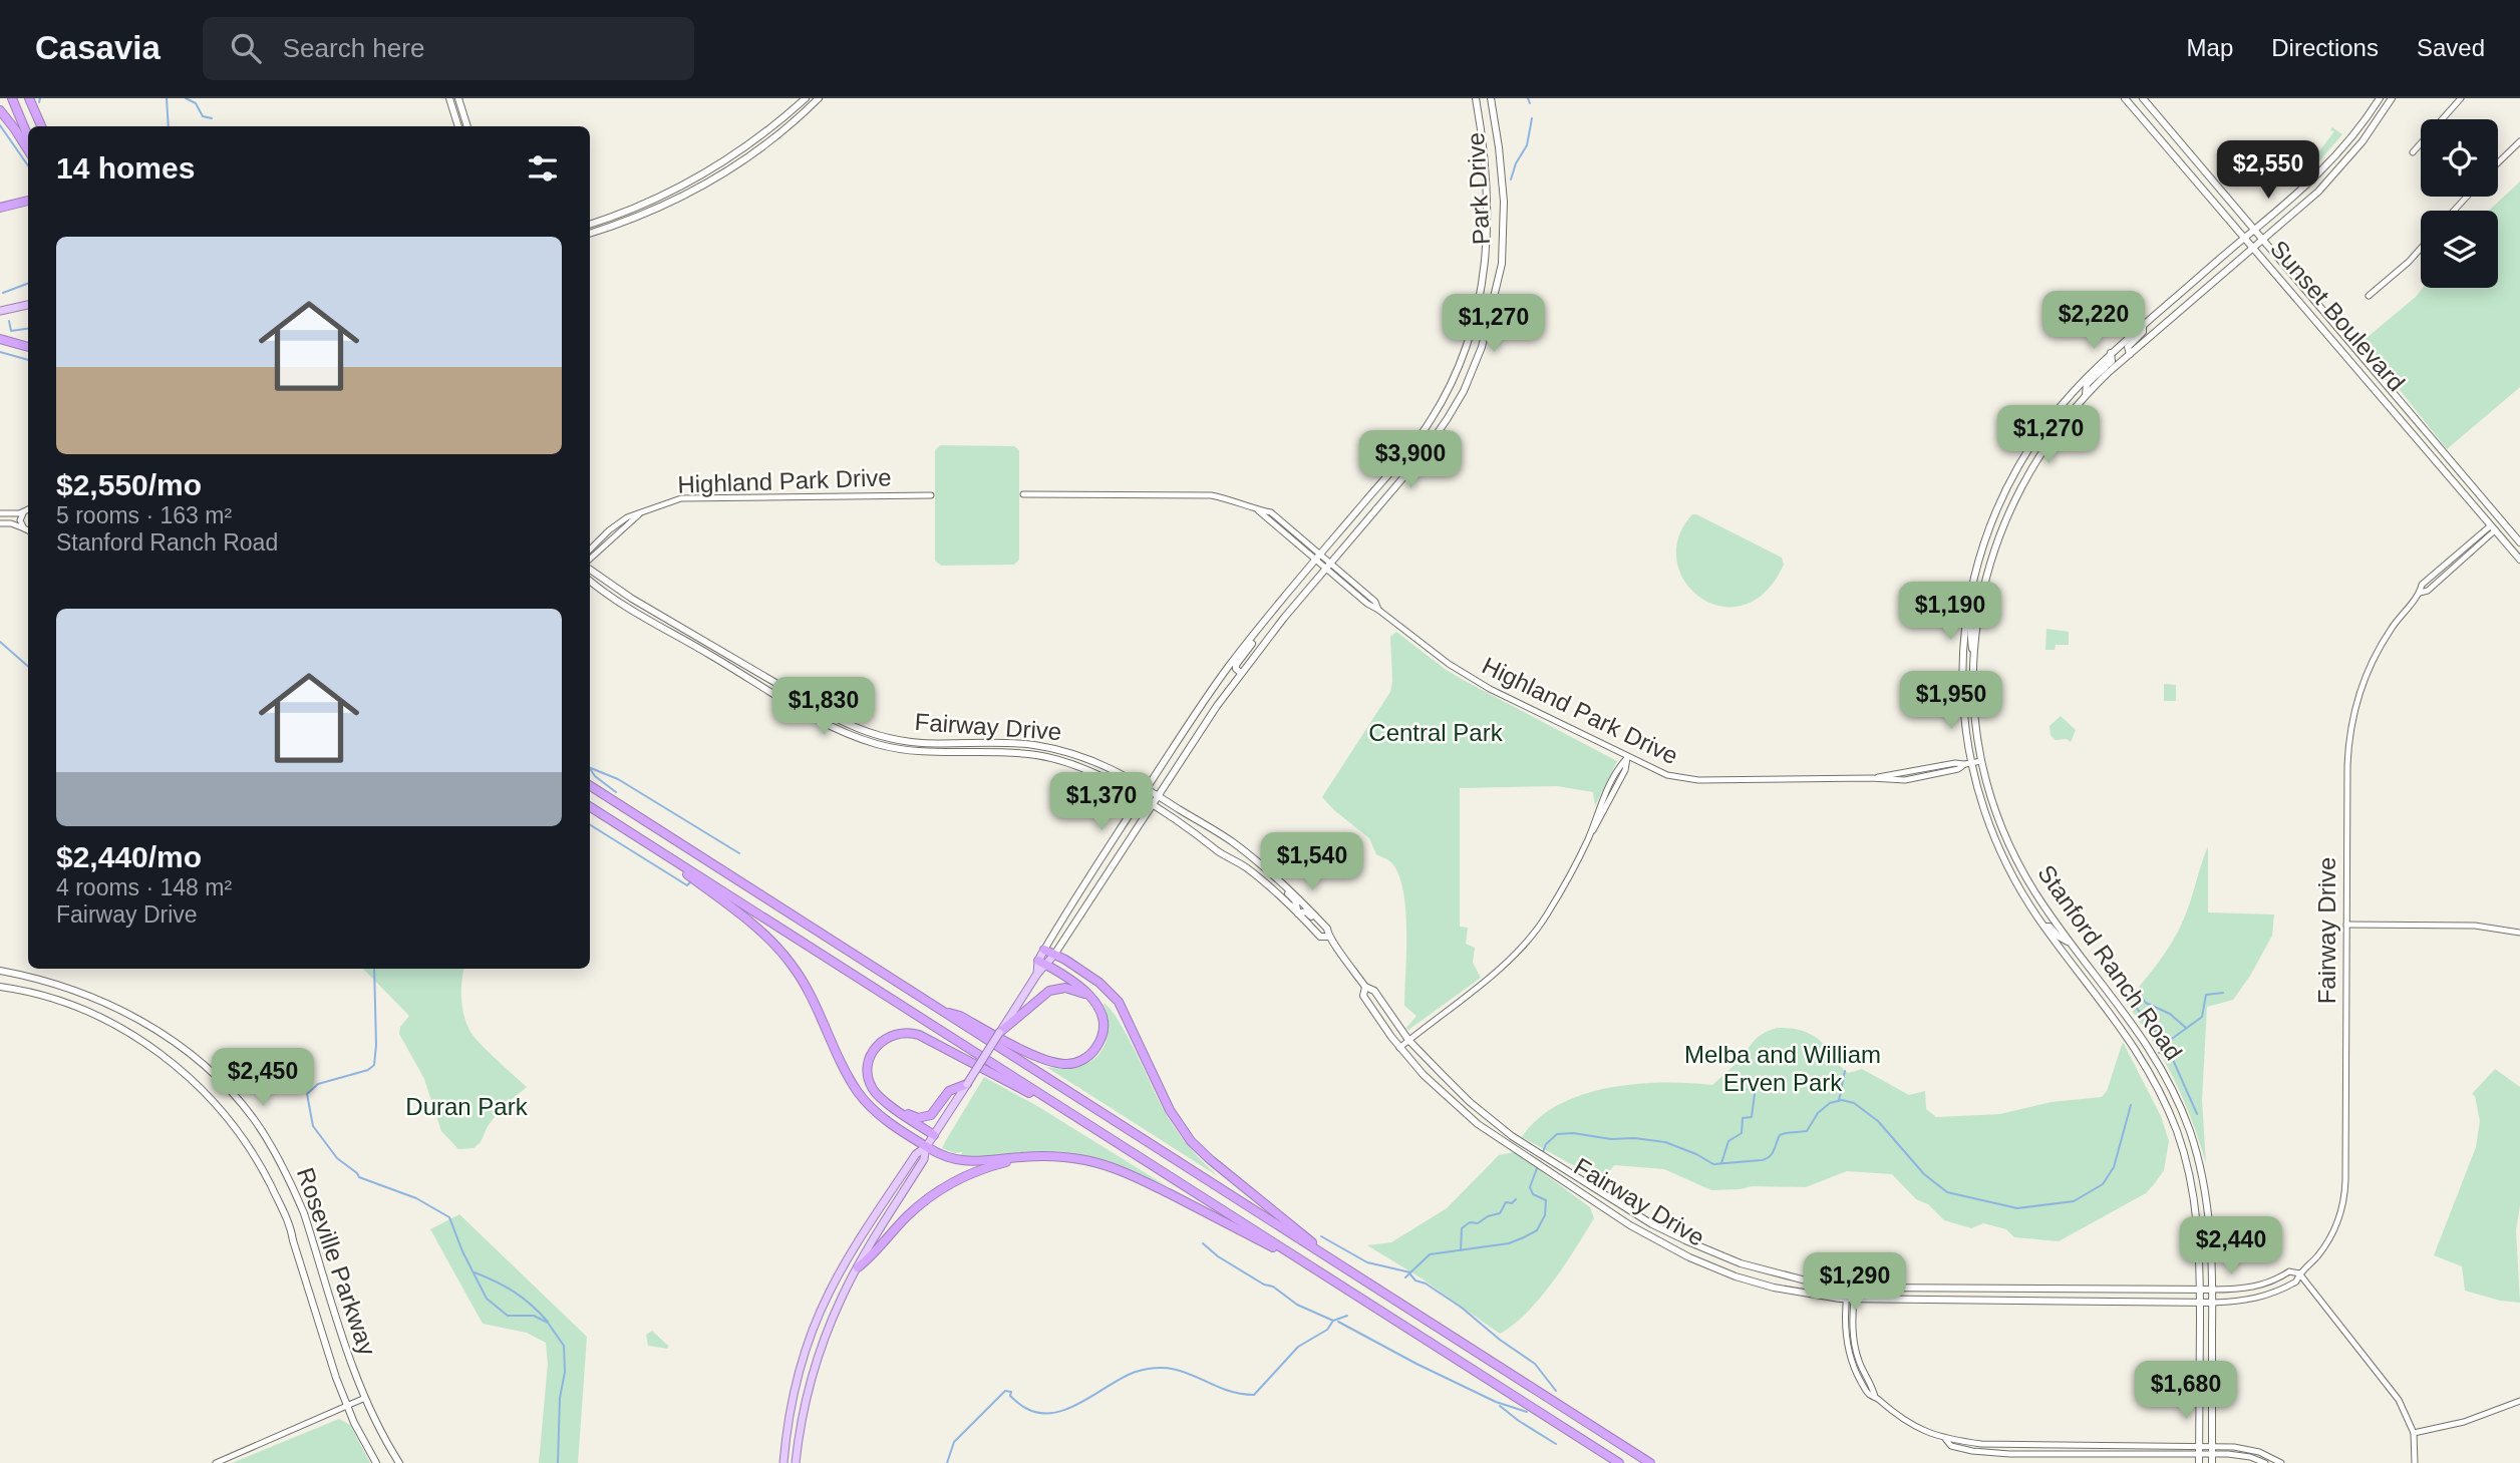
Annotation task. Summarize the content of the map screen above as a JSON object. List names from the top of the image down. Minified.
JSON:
{"streets":{"main road":["Park Drive","Sunset Boulevard","Fairway Drive","Stanford Ranch Road","Roseville Parkway"],"street":["Highland Park Drive"]},"crossings":[["Park Drive","Highland Park Drive"],["Sunset Boulevard","Fairway Drive"],["Sunset Boulevard","Stanford Ranch Road"],["Highland Park Drive","Stanford Ranch Road"],["Fairway Drive","Stanford Ranch Road"]],"parks":["Central Park","Melba and William Erven Park","Duran Park"],"page":{"header":"Casavia","search":"Search here","nav":["Map","Directions","Saved"],"heading":"14 homes","price":["$2,550","$2,220","$1,270","$1,270","$3,900","$1,190","$1,950","$1,830","$1,370","$1,540","$2,450","$2,440","$1,290","$1,680"],"list":[{"name":"$2,550/mo","note":"5 rooms · 163 m² · Stanford Ranch Road"},{"name":"$2,440/mo","note":"4 rooms · 148 m² · Fairway Drive"}]}}
